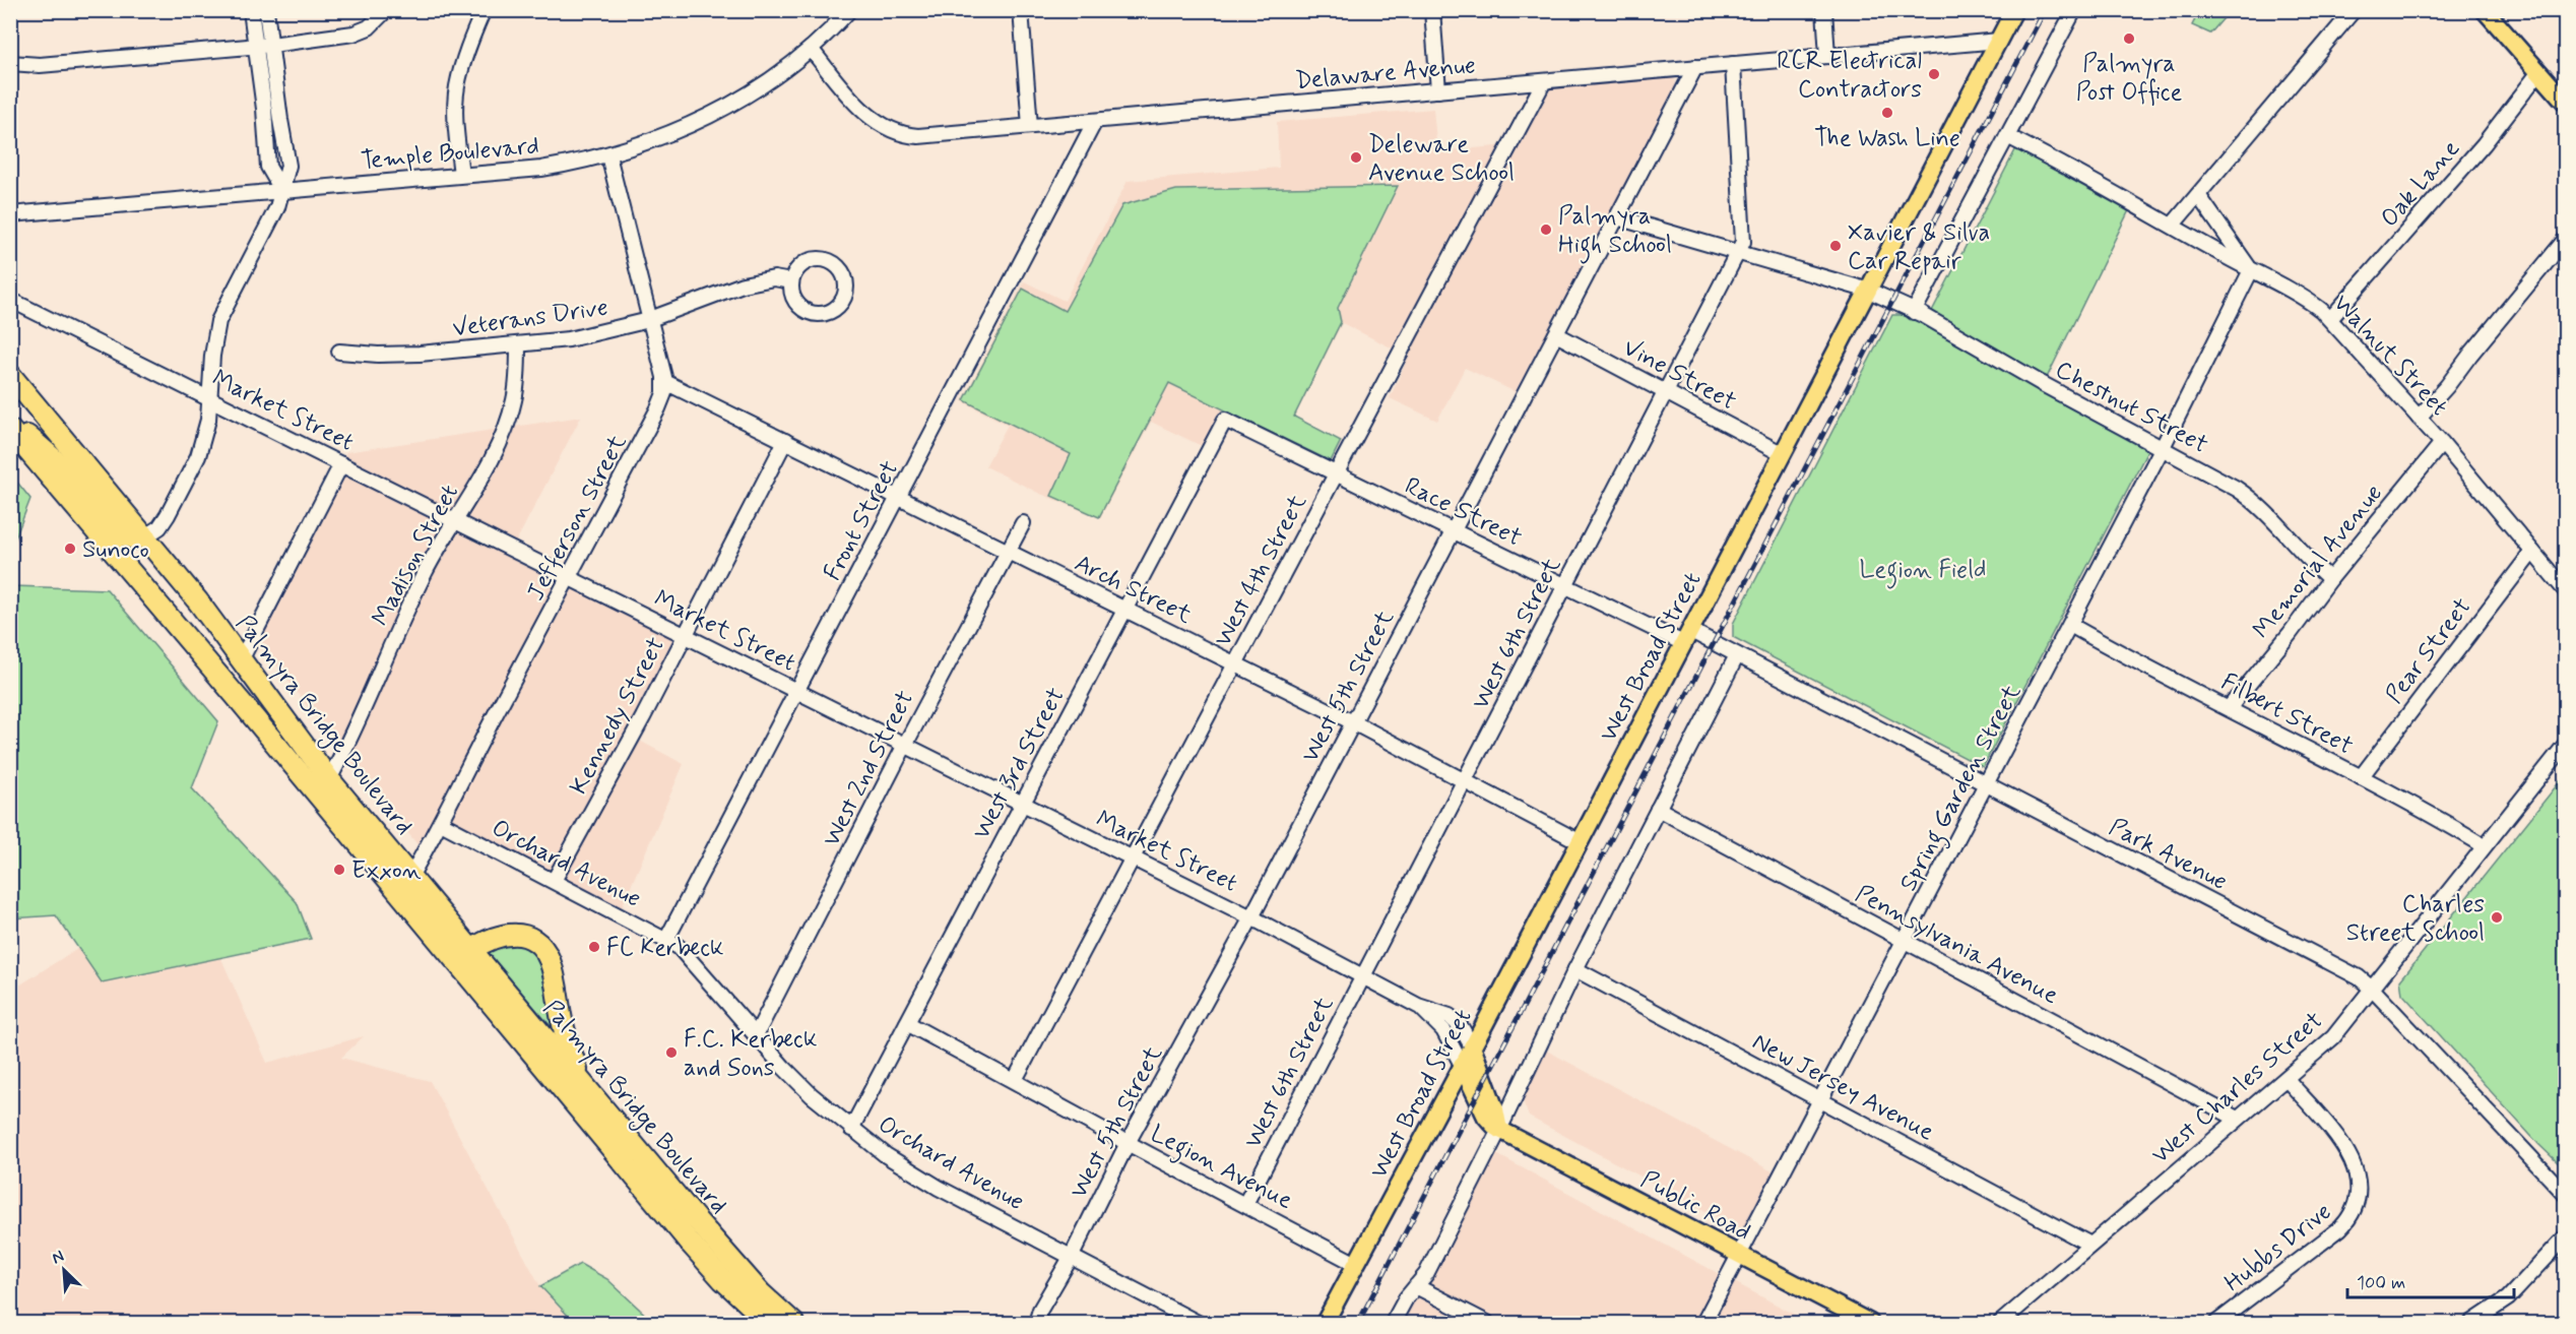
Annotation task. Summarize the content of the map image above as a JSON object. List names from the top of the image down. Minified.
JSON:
{"streets":{"highway":["Palmyra Bridge Boulevard"],"main road":["West Broad Street","Public Road"],"street":["Delaware Avenue","Temple Boulevard","Oak Lane","Veterans Drive","Walnut Street","Vine Street","Chestnut Street","Market Street","Race Street","Jefferson Street","Front Street","Madison Street","Memorial Avenue","West 4th Street","Arch Street","West 6th Street","Pear Street","West 5th Street","Filbert Street","Kennedy Street","West 3rd Street","West 2nd Street","Spring Garden Street","Park Avenue","Orchard Avenue","Pennsylvania Avenue","New Jersey Avenue","West Charles Street","Legion Avenue","Hubbs Drive"]},"crossings":[["Delaware Avenue","Temple Boulevard"],["Delaware Avenue","Front Street"],["Delaware Avenue","West 4th Street"],["Delaware Avenue","West 6th Street"],["Delaware Avenue","West Broad Street"],["Delaware Avenue","West 5th Street"],["Temple Boulevard","Jefferson Street"],["Oak Lane","Walnut Street"],["Veterans Drive","Jefferson Street"],["Veterans Drive","Madison Street"],["Walnut Street","Memorial Avenue"],["Walnut Street","Pear Street"],["Walnut Street","Spring Garden Street"],["Vine Street","West 6th Street"],["Vine Street","West Broad Street"],["Vine Street","West 5th Street"],["Chestnut Street","Memorial Avenue"],["Chestnut Street","West 6th Street"],["Chestnut Street","West Broad Street"],["Chestnut Street","West 5th Street"],["Chestnut Street","Spring Garden Street"],["Market Street","Jefferson Street"],["Market Street","Front Street"],["Market Street","Madison Street"],["Market Street","West 4th Street"],["Market Street","West 6th Street"],["Market Street","West Broad Street"],["Market Street","West 5th Street"],["Market Street","Kennedy Street"],["Market Street","West 3rd Street"],["Market Street","West 2nd Street"],["Market Street","Public Road"],["Race Street","West 4th Street"],["Race Street","West 6th Street"],["Race Street","West Broad Street"],["Race Street","West 5th Street"],["Race Street","West 3rd Street"],["Race Street","Park Avenue"],["Jefferson Street","Arch Street"],["Jefferson Street","Palmyra Bridge Boulevard"],["Jefferson Street","Orchard Avenue"],["Front Street","Arch Street"],["Front Street","Orchard Avenue"],["Madison Street","Palmyra Bridge Boulevard"],["Memorial Avenue","Filbert Street"],["West 4th Street","Arch Street"],["West 4th Street","Legion Avenue"],["Arch Street","West 6th Street"],["Arch Street","West Broad Street"],["Arch Street","West 5th Street"],["Arch Street","Kennedy Street"],["Arch Street","West 3rd Street"],["Arch Street","West 2nd Street"],["West 6th Street","Legion Avenue"],["Pear Street","Filbert Street"],["West Broad Street","Park Avenue"],["West Broad Street","Legion Avenue"],["West Broad Street","Public Road"],["West 5th Street","Orchard Avenue"],["West 5th Street","Legion Avenue"],["Filbert Street","Spring Garden Street"],["Filbert Street","West Charles Street"],["Kennedy Street","Orchard Avenue"],["West 3rd Street","Orchard Avenue"],["West 3rd Street","Legion Avenue"],["West 2nd Street","Orchard Avenue"],["Spring Garden Street","Park Avenue"],["Spring Garden Street","Pennsylvania Avenue"],["Spring Garden Street","New Jersey Avenue"],["Spring Garden Street","Public Road"],["Park Avenue","West Charles Street"],["Pennsylvania Avenue","West Charles Street"],["New Jersey Avenue","West Charles Street"],["West Charles Street","Hubbs Drive"]],"parks":["Legion Field"],"places":["Palmyra Post Office","RCR Electrical Contractors","The Wash Line","Deleware Avenue School","Palmyra High School","Xavier & Silva Car Repair","Sunoco","Exxon","Charles Street School","FC Kerbeck","F.C. Kerbeck and Sons"],"scale_bar":"100 m","north":"top left"}
